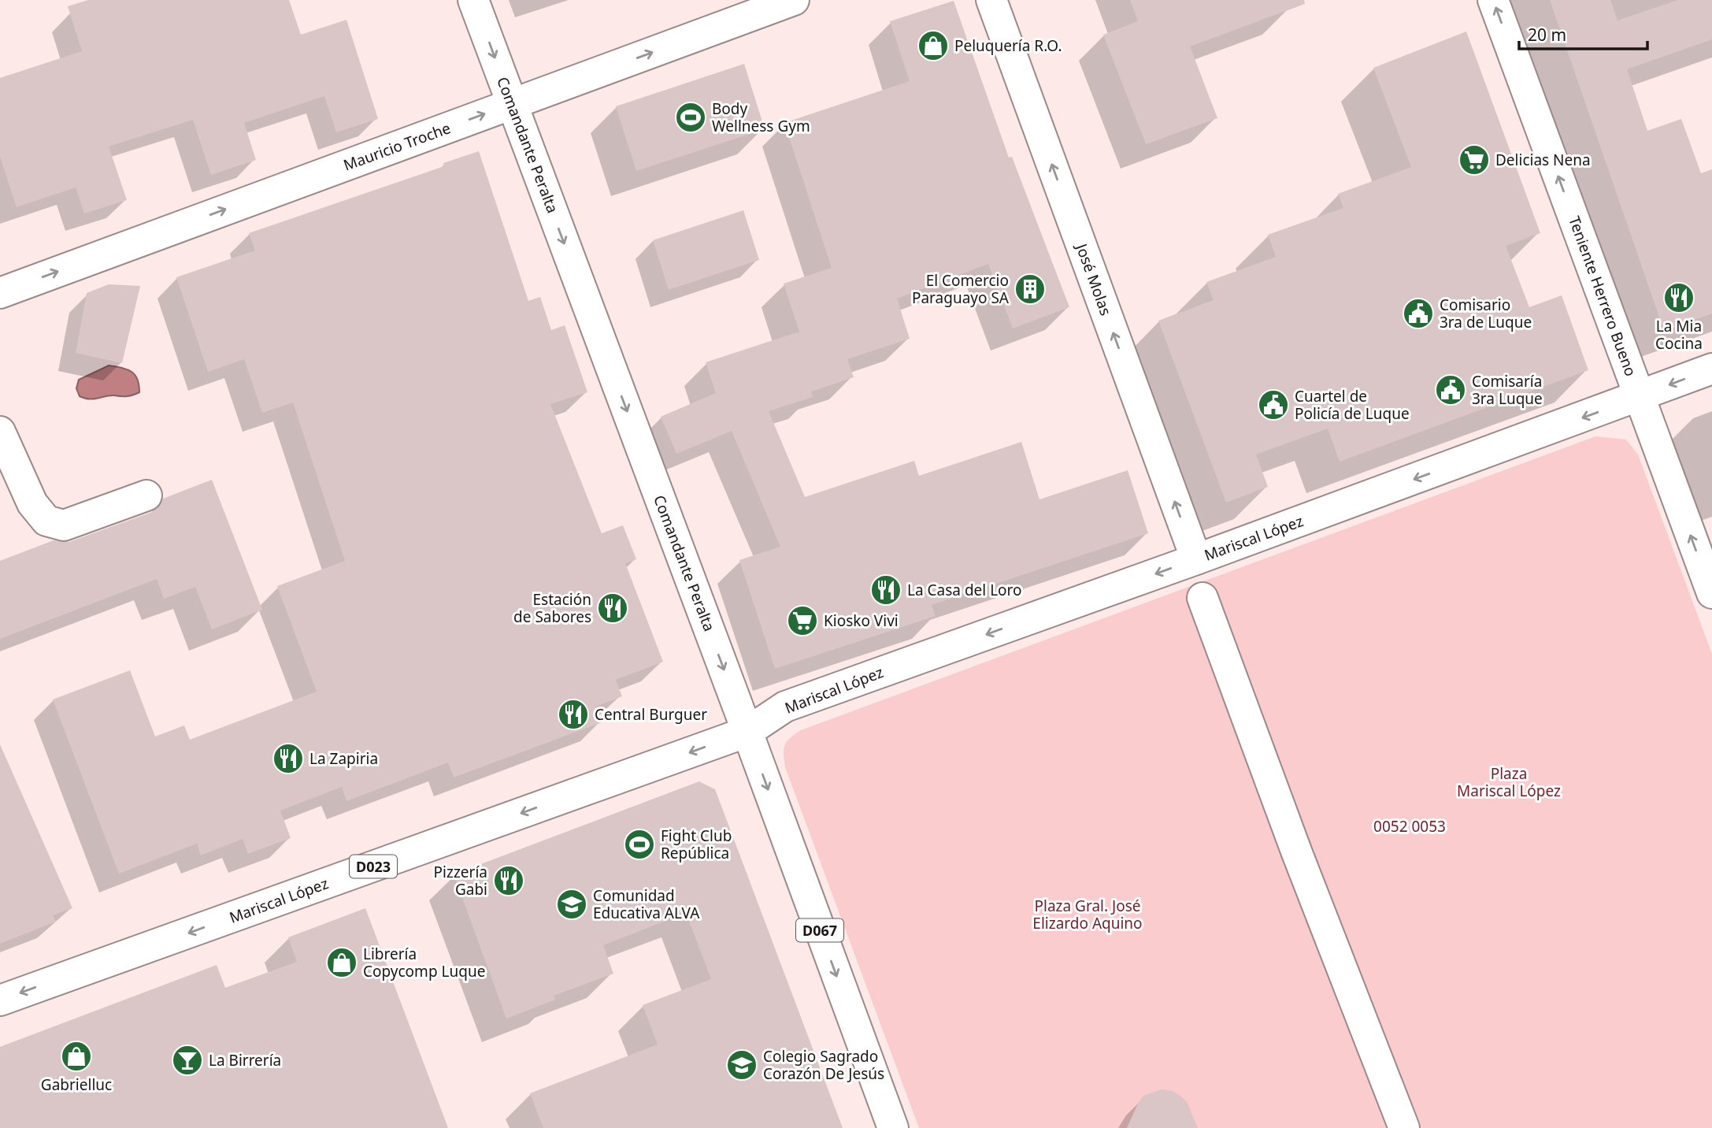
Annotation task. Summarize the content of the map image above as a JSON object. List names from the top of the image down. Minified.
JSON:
{"streets":{"street":["Comandante Peralta","Mauricio Troche","José Molas","Teniente Herrero Bueno","Mariscal López","D023","D067"]},"crossings":[["Comandante Peralta","Mauricio Troche"],["Comandante Peralta","Mariscal López"],["José Molas","Mariscal López"],["Teniente Herrero Bueno","Mariscal López"],["Teniente Herrero Bueno","D023"],["Mariscal López","D023"]],"one_way":["Comandante Peralta","Mauricio Troche","José Molas","Teniente Herrero Bueno","Mariscal López"],"parks":["Plaza Mariscal López","0052 0053","Plaza Gral. José Elizardo Aquino"],"places":{"shop":["Peluquería R.O.","Librería Copycomp Luque","Gabrielluc"],"sports":["Body Wellness Gym","Fight Club República"],"supermarket":["Delicias Nena","Kiosko Vivi"],"building":["El Comercio Paraguayo SA"],"restaurant":["La Mia Cocina","La Casa del Loro","Estación de Sabores","Central Burguer","La Zapiria","Pizzería Gabi"],"public building":["Comisario 3ra de Luque","Comisaría 3ra Luque","Cuartel de Policía de Luque"],"school or university":["Comunidad Educativa ALVA","Colegio Sagrado Corazón De Jesús"],"bar":["La Birrería"]},"scale_bar":"20 m"}
